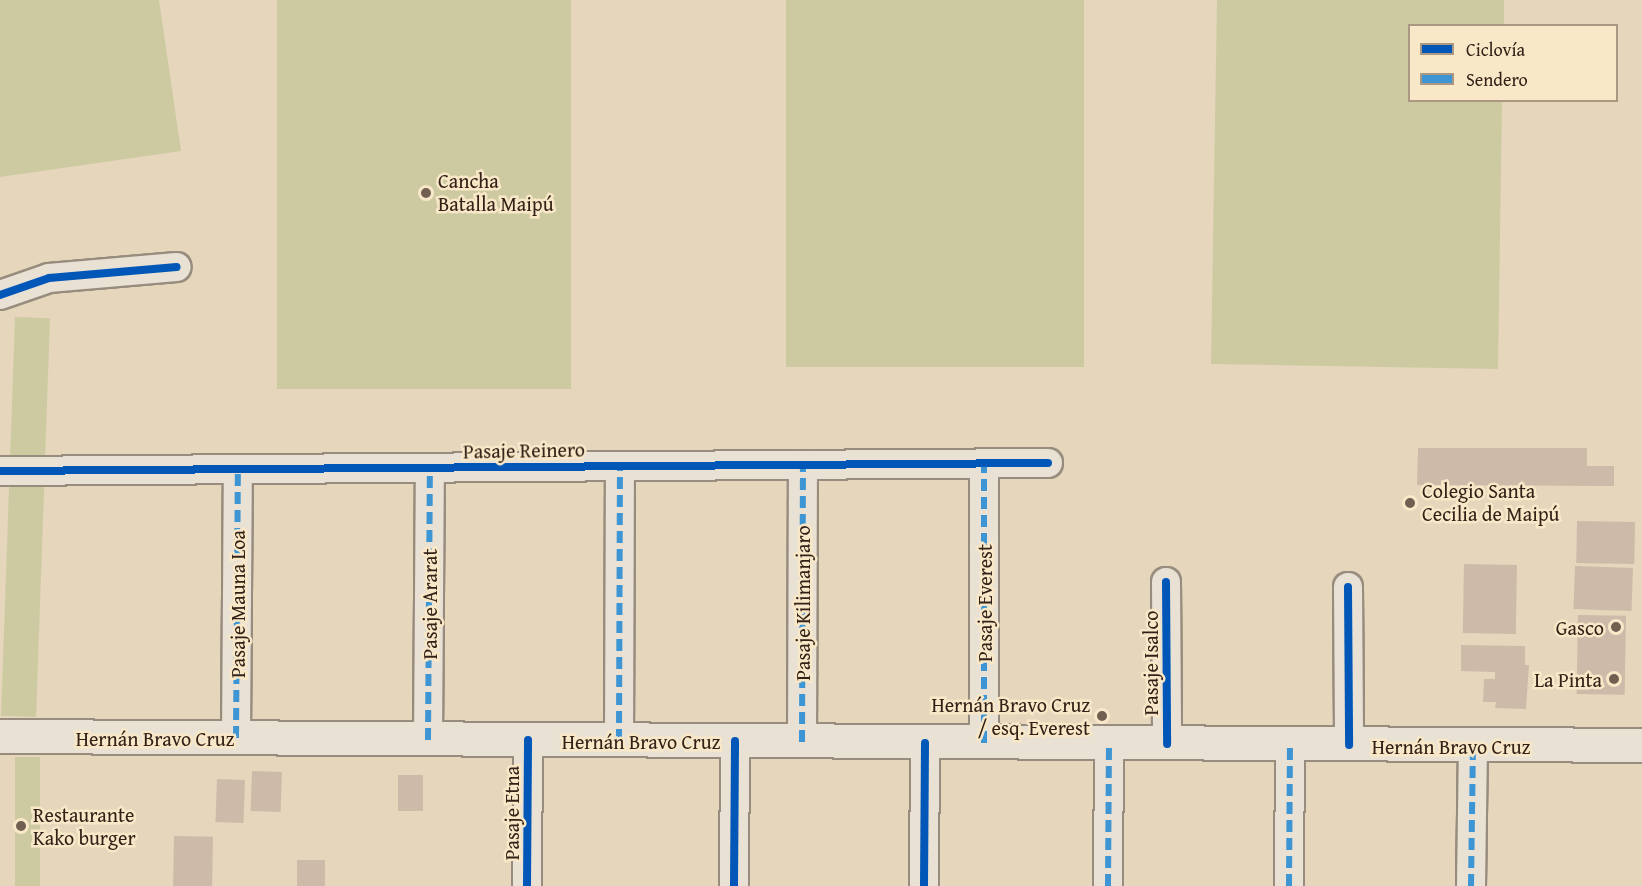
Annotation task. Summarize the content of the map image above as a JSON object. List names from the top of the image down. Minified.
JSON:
{"streets":{"main road":["Hernán Bravo Cruz"],"street":["Pasaje Reinero","Pasaje Kilimanjaro","Pasaje Everest","Pasaje Mauna Loa","Pasaje Ararat","Pasaje Isalco","Pasaje Etna"]},"crossings":[["Pasaje Reinero","Pasaje Kilimanjaro"],["Pasaje Reinero","Pasaje Everest"],["Pasaje Reinero","Pasaje Mauna Loa"],["Pasaje Reinero","Pasaje Ararat"],["Pasaje Kilimanjaro","Hernán Bravo Cruz"],["Pasaje Everest","Hernán Bravo Cruz"],["Pasaje Mauna Loa","Hernán Bravo Cruz"],["Pasaje Ararat","Hernán Bravo Cruz"],["Pasaje Isalco","Hernán Bravo Cruz"],["Hernán Bravo Cruz","Pasaje Etna"]],"places":["Cancha Batalla Maipú","Colegio Santa Cecilia de Maipú","Gasco","La Pinta","Hernán Bravo Cruz / esq. Everest","Restaurante Kako burger"],"legend":["Ciclovía","Sendero"]}
